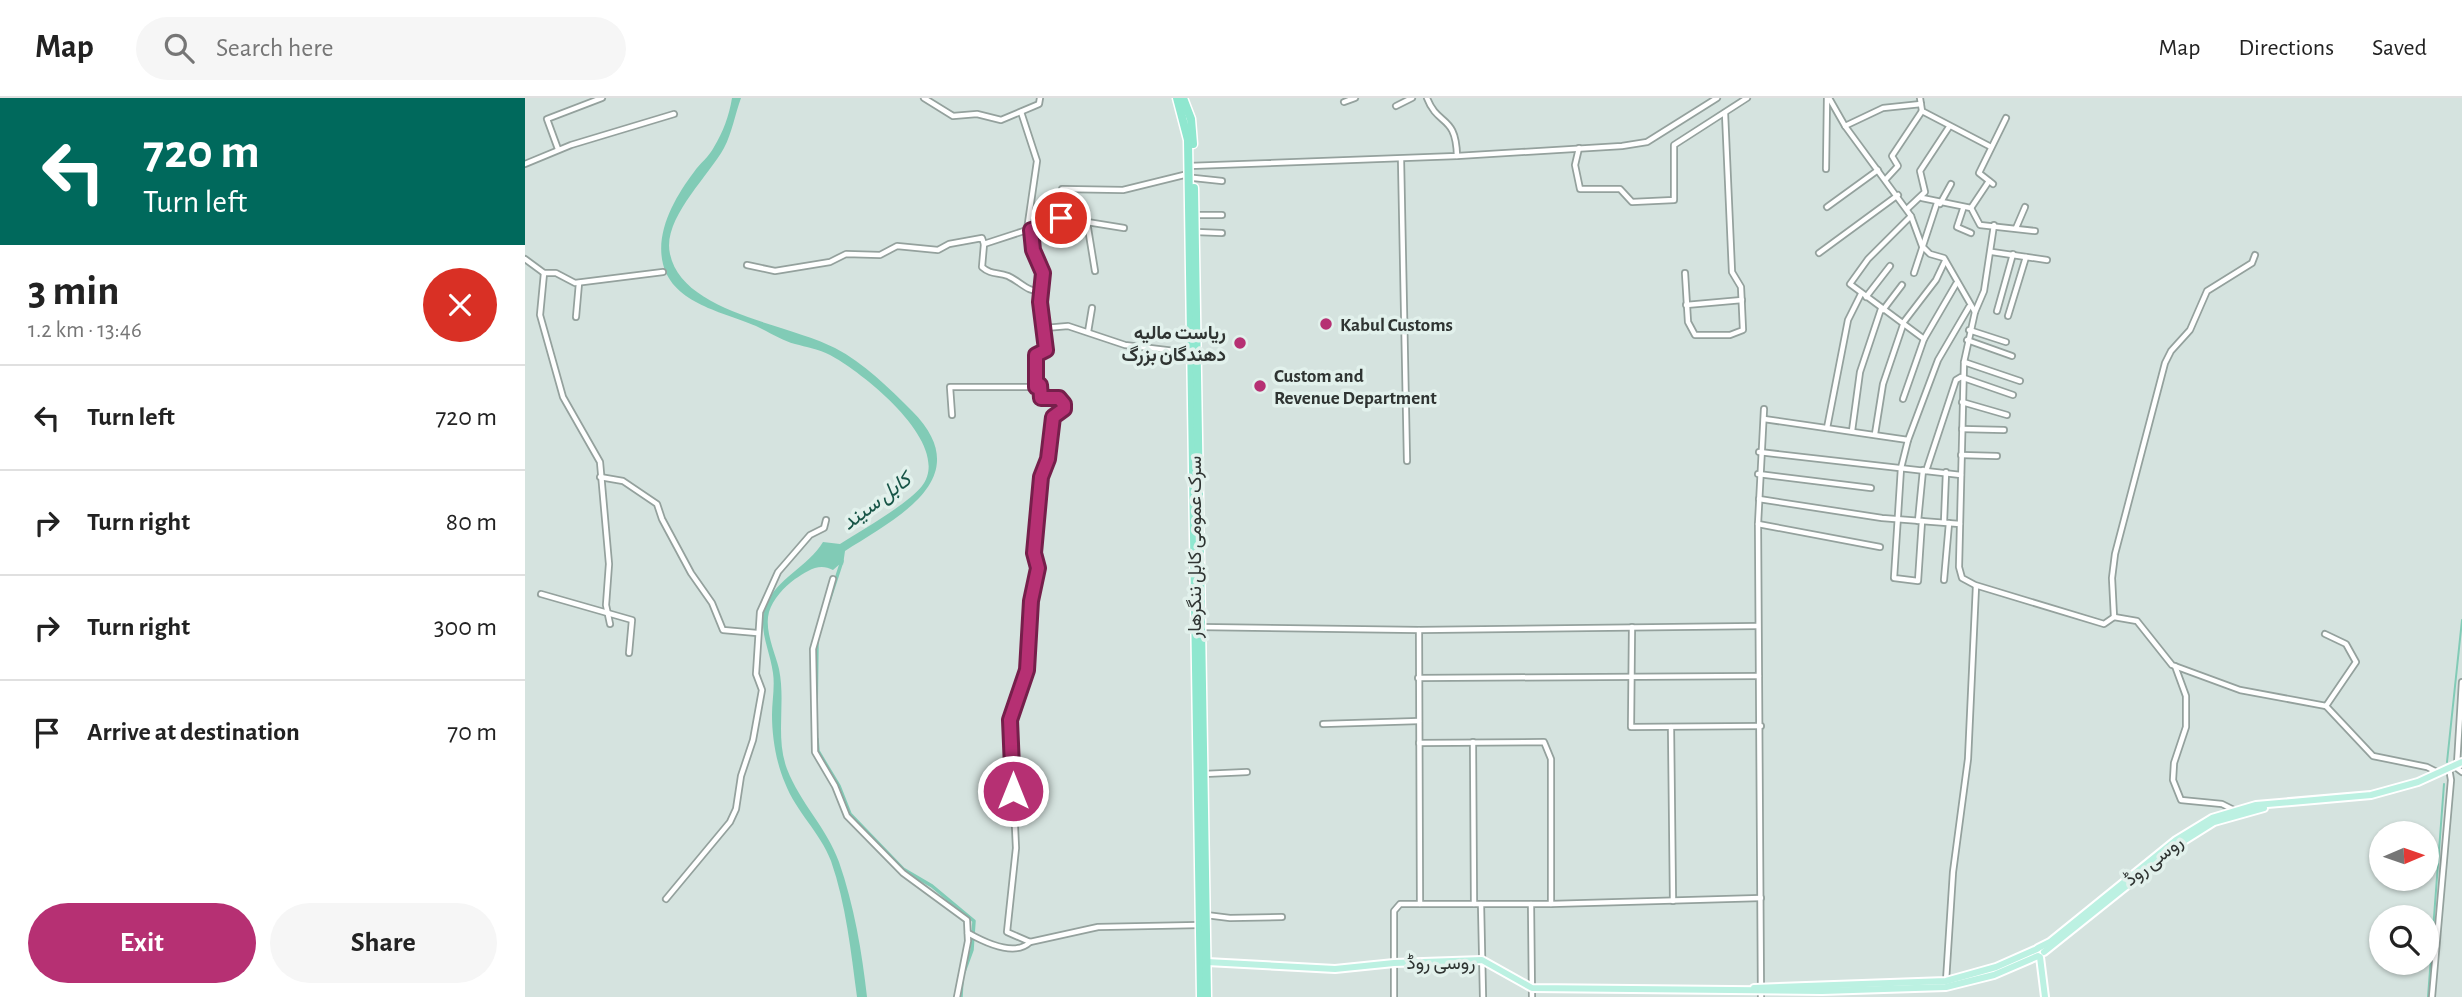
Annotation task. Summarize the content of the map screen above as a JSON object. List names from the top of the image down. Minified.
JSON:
{"streets":{"highway":["سرک عمومی کابل ننگرهار"],"main road":["روسی روڈ"]},"crossings":[["سرک عمومی کابل ننگرهار","روسی روڈ"]],"water":["کابل سيند"],"places":["Kabul Customs","ریاست مالیه دهندگان بزرگ","Custom and Revenue Department"],"north":"right","page":{"header":"Map","search":"Search here","nav":["Map","Directions","Saved"],"turn":["720 m","Turn left"],"heading":["3 min","1.2 km · 13:46"],"list":[{"name":"Turn left","value":"720 m"},{"name":"Turn right","value":"80 m"},{"name":"Turn right","value":"300 m"},{"name":"Arrive at destination","value":"70 m"}],"buttons":["Exit","Share"]}}
